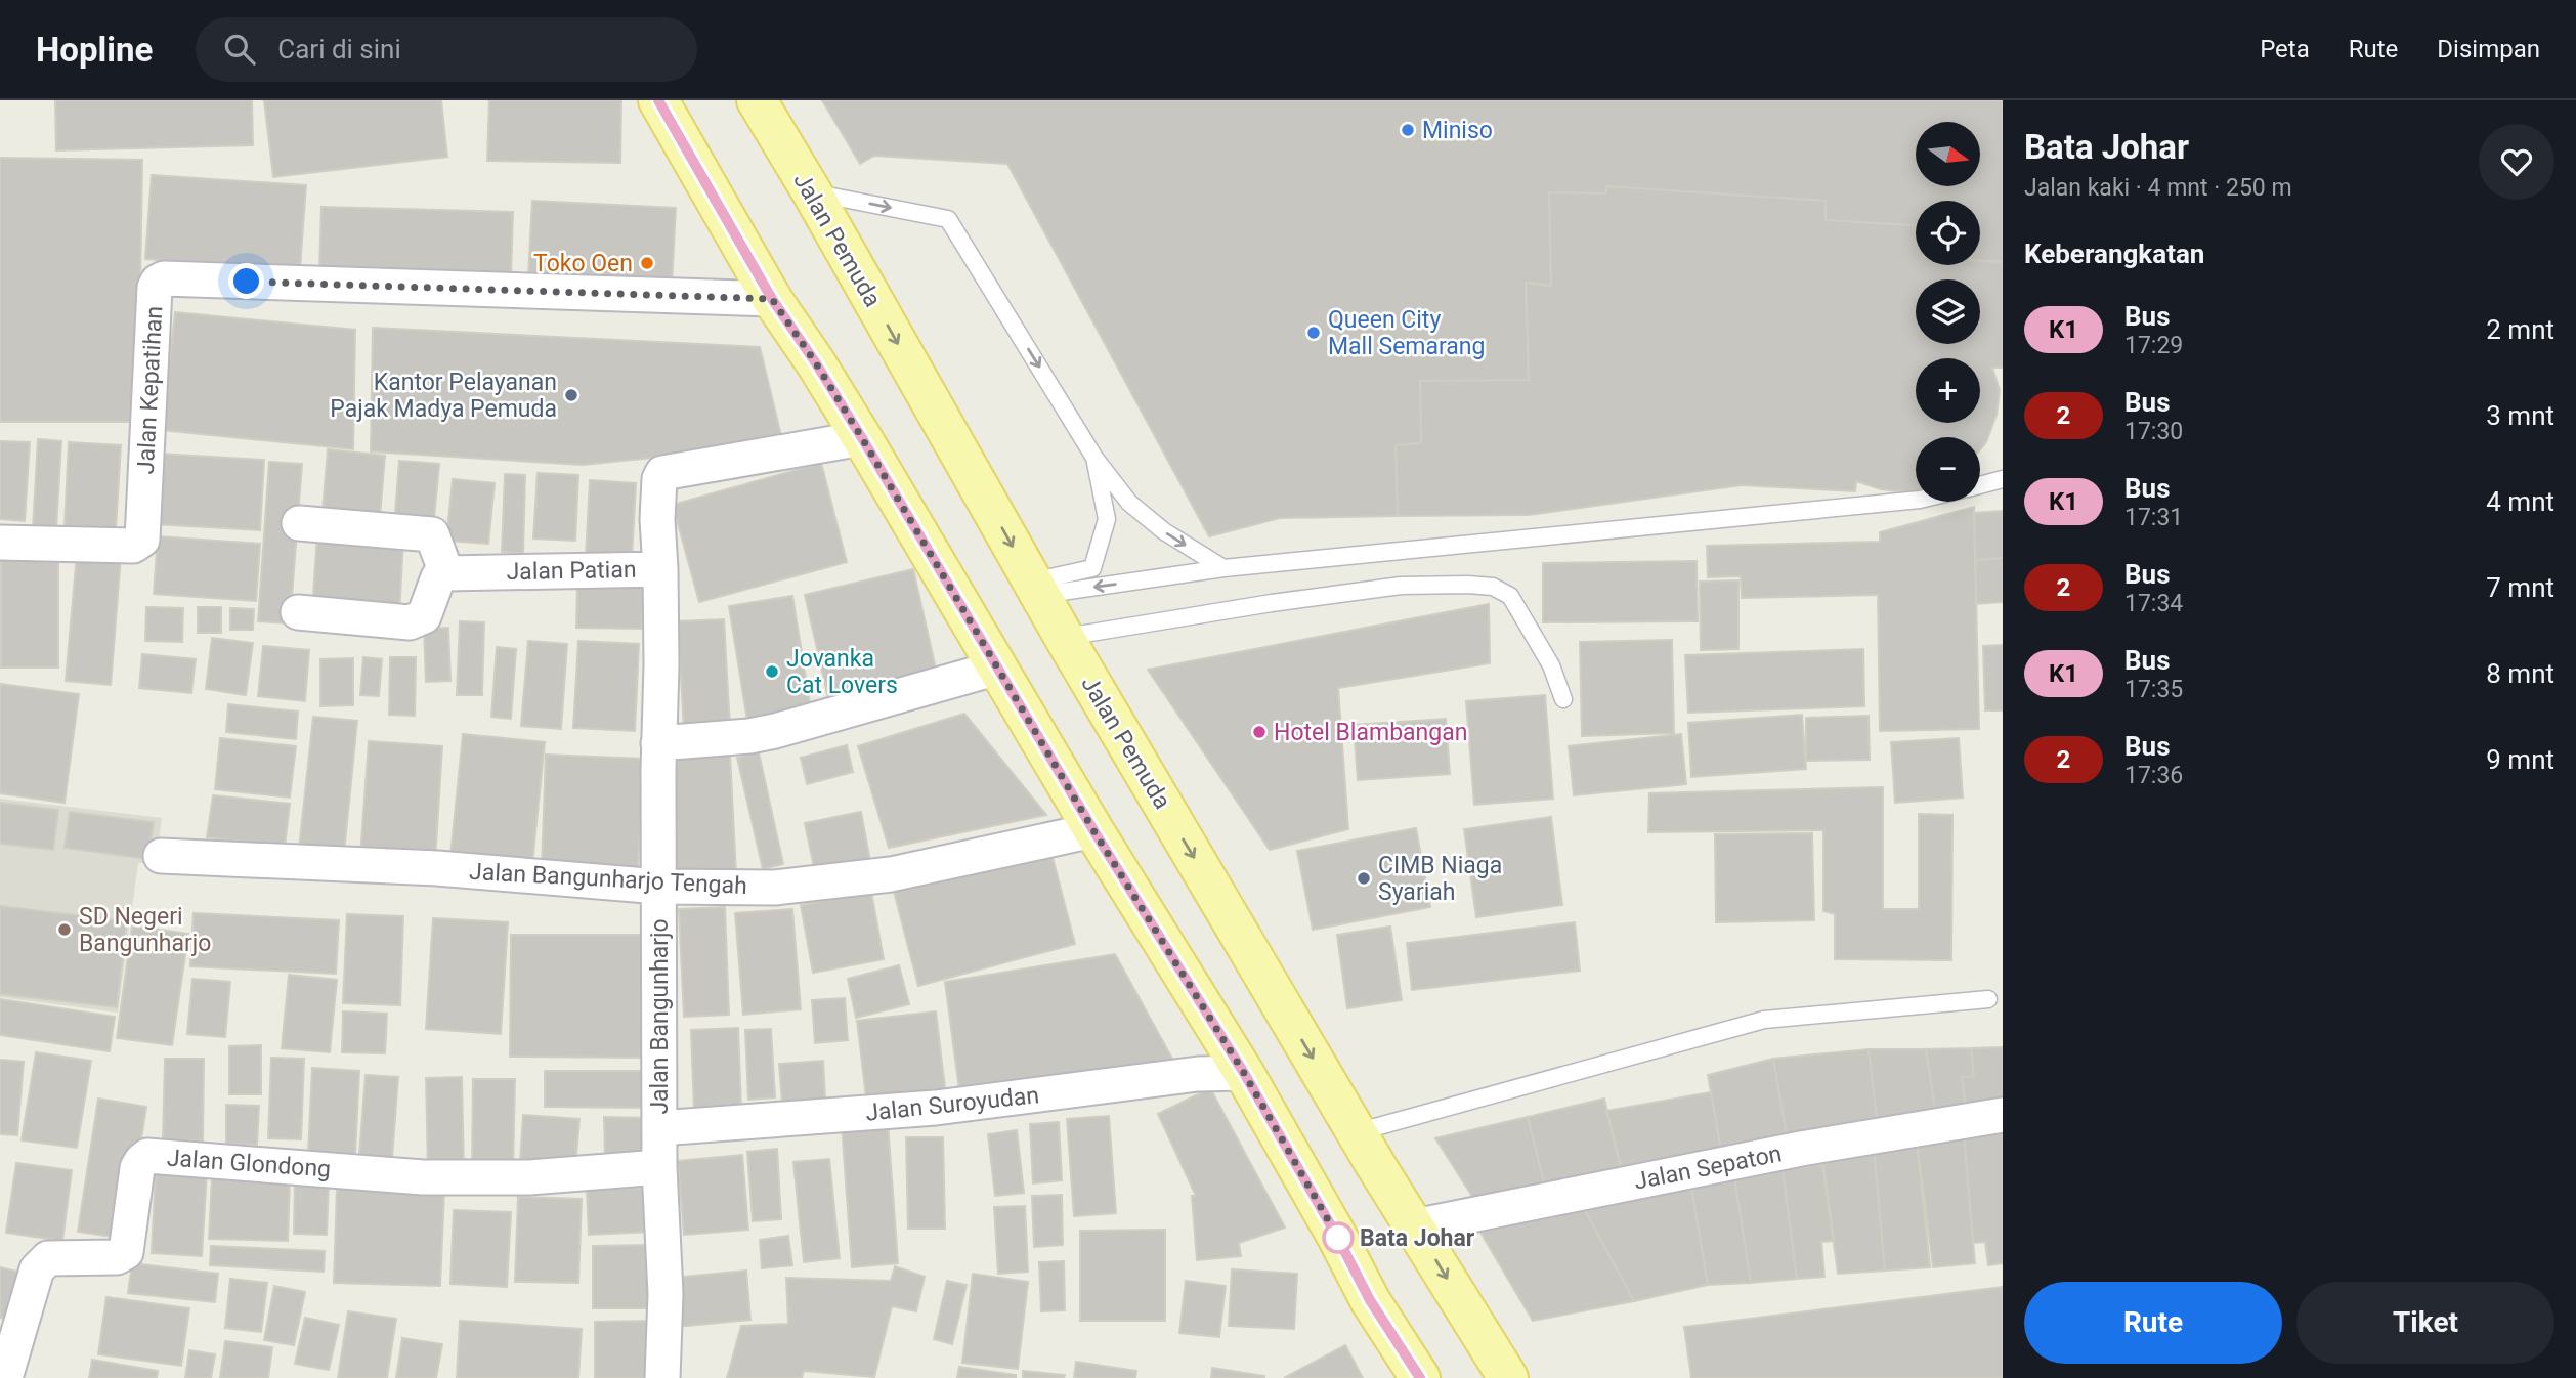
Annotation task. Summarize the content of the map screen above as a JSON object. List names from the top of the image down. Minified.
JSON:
{"streets":{"main road":["Jalan Pemuda"],"street":["Jalan Kepatihan","Jalan Patian","Jalan Bangunharjo Tengah","Jalan Bangunharjo","Jalan Suroyudan","Jalan Glondong","Jalan Sepaton"]},"crossings":[["Jalan Pemuda","Jalan Sepaton"],["Jalan Patian","Jalan Bangunharjo"],["Jalan Bangunharjo Tengah","Jalan Bangunharjo"],["Jalan Bangunharjo","Jalan Suroyudan"],["Jalan Bangunharjo","Jalan Glondong"]],"places":["Miniso","Toko Oen","Queen City Mall Semarang","Kantor Pelayanan Pajak Madya Pemuda","Jovanka Cat Lovers","Hotel Blambangan","CIMB Niaga Syariah","SD Negeri Bangunharjo","Bata Johar"],"lines":["bus line K1"],"north":"right","page":{"header":"Hopline","search":"Cari di sini","nav":["Peta","Rute","Disimpan"],"heading":[["Bata Johar","Jalan kaki · 4 mnt · 250 m"],"Keberangkatan"],"map_buttons":["+","−"],"list":[{"mark":"K1","name":"Bus","note":"17:29","value":"2 mnt"},{"mark":"2","name":"Bus","note":"17:30","value":"3 mnt"},{"mark":"K1","name":"Bus","note":"17:31","value":"4 mnt"},{"mark":"2","name":"Bus","note":"17:34","value":"7 mnt"},{"mark":"K1","name":"Bus","note":"17:35","value":"8 mnt"},{"mark":"2","name":"Bus","note":"17:36","value":"9 mnt"}],"buttons":["Rute","Tiket"]}}
